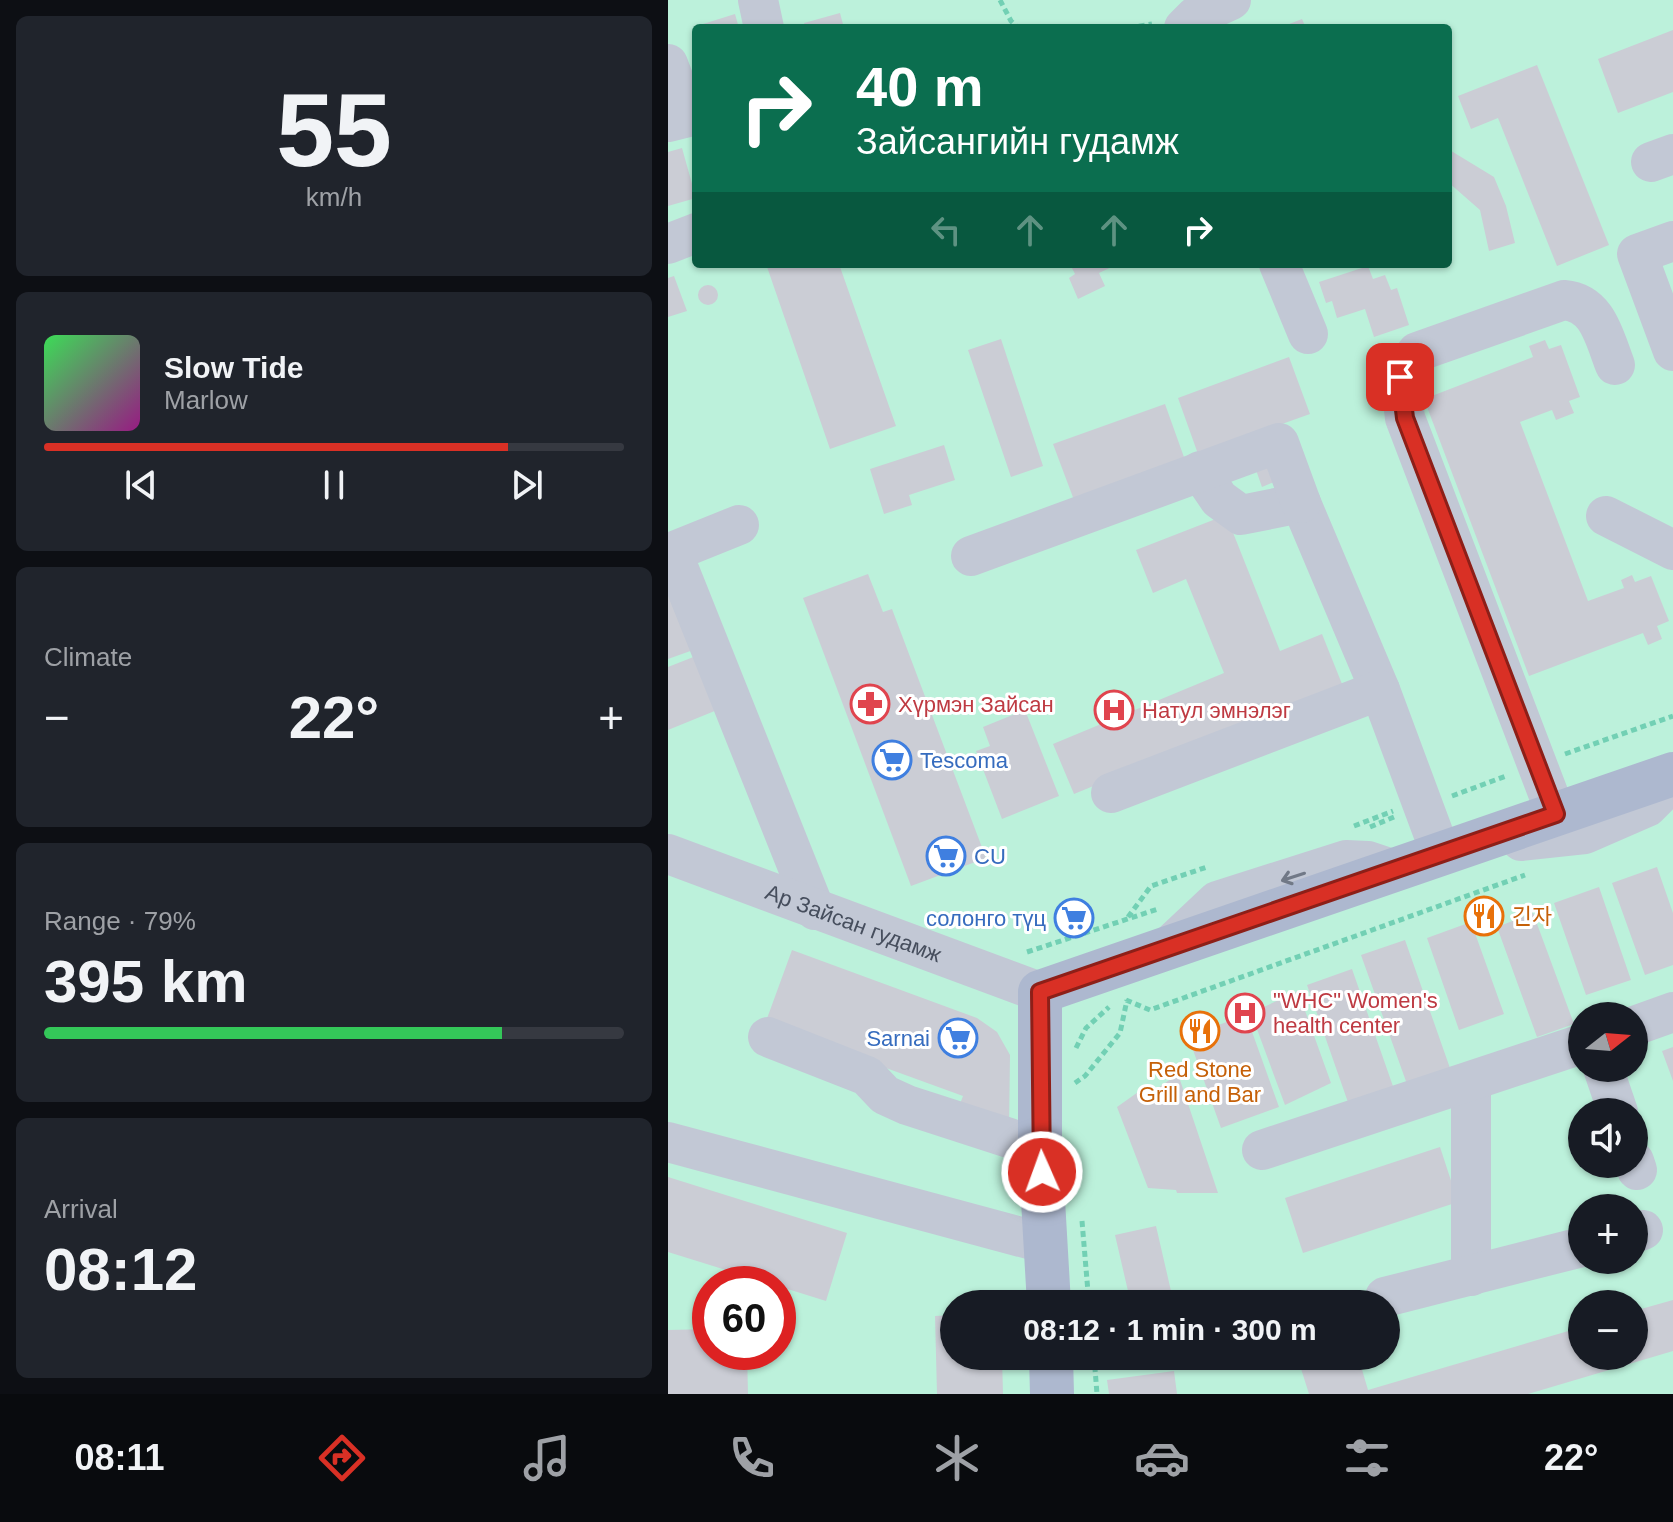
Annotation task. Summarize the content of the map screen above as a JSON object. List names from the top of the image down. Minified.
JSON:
{"streets":{"street":["Ар Зайсан гудамж"]},"places":{"pharmacy":["Хүрмэн Зайсан"],"hospital":["Натул эмнэлэг","\"WHC\" Women's health center"],"supermarket":["Tescoma","CU","солонго түц","Sarnai"],"restaurant":["긴자","Red Stone Grill and Bar"]},"north":"right","page":{"tile":[["55","km/h"],"Climate",["Range · 79%","395 km"],["Arrival","08:12"]],"turn":["40 m","Зайсангийн гудамж"],"song":["Slow Tide","Marlow"],"heat":["−","22°","+"],"map_buttons":["+","−"],"limit":"60","trip":"08:12 · 1 min · 300 m","tabs":["08:11","22°"]}}
